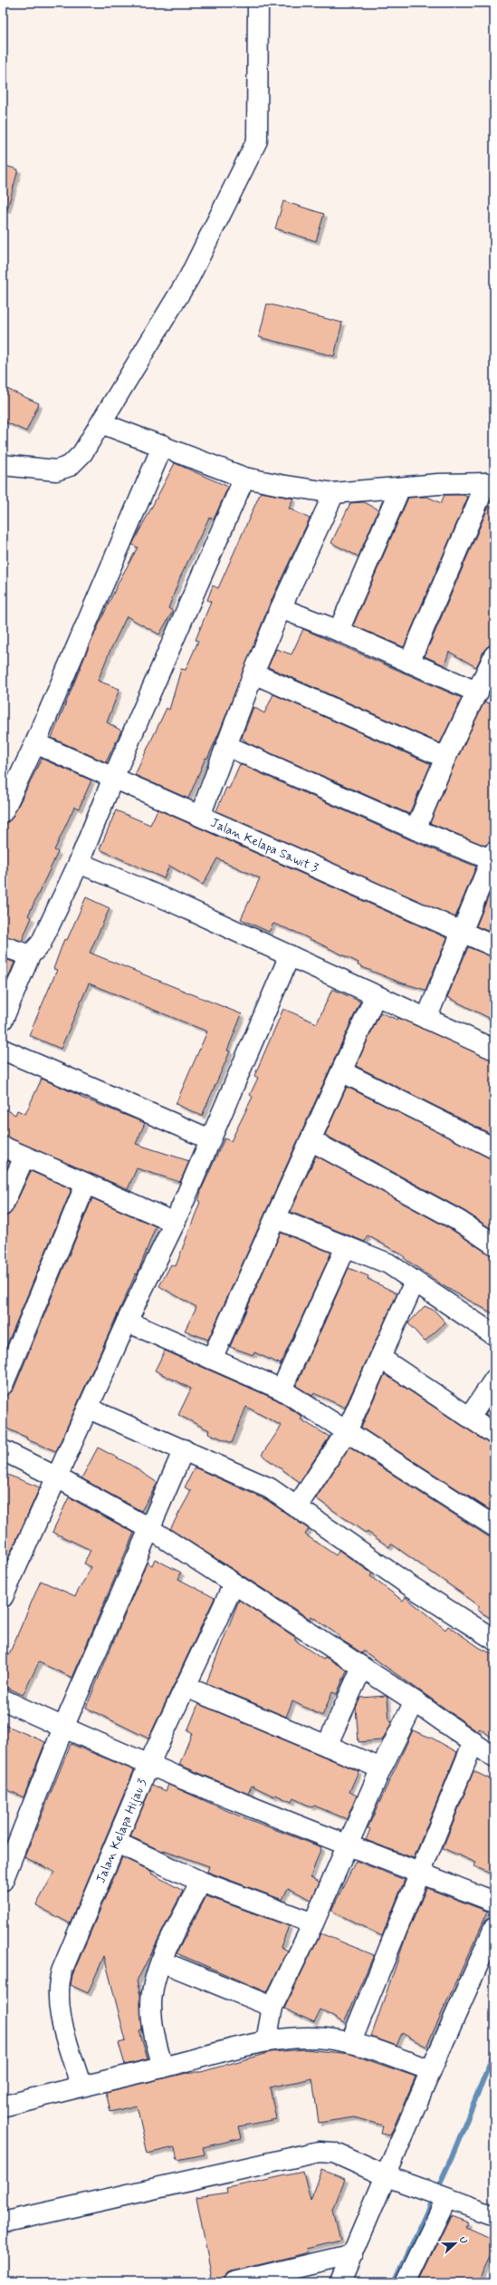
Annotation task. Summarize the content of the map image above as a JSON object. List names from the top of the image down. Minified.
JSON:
{"streets":{"street":["Jalan Kelapa Sawit 3","Jalan Kelapa Hijau 3"]},"north":"right"}
